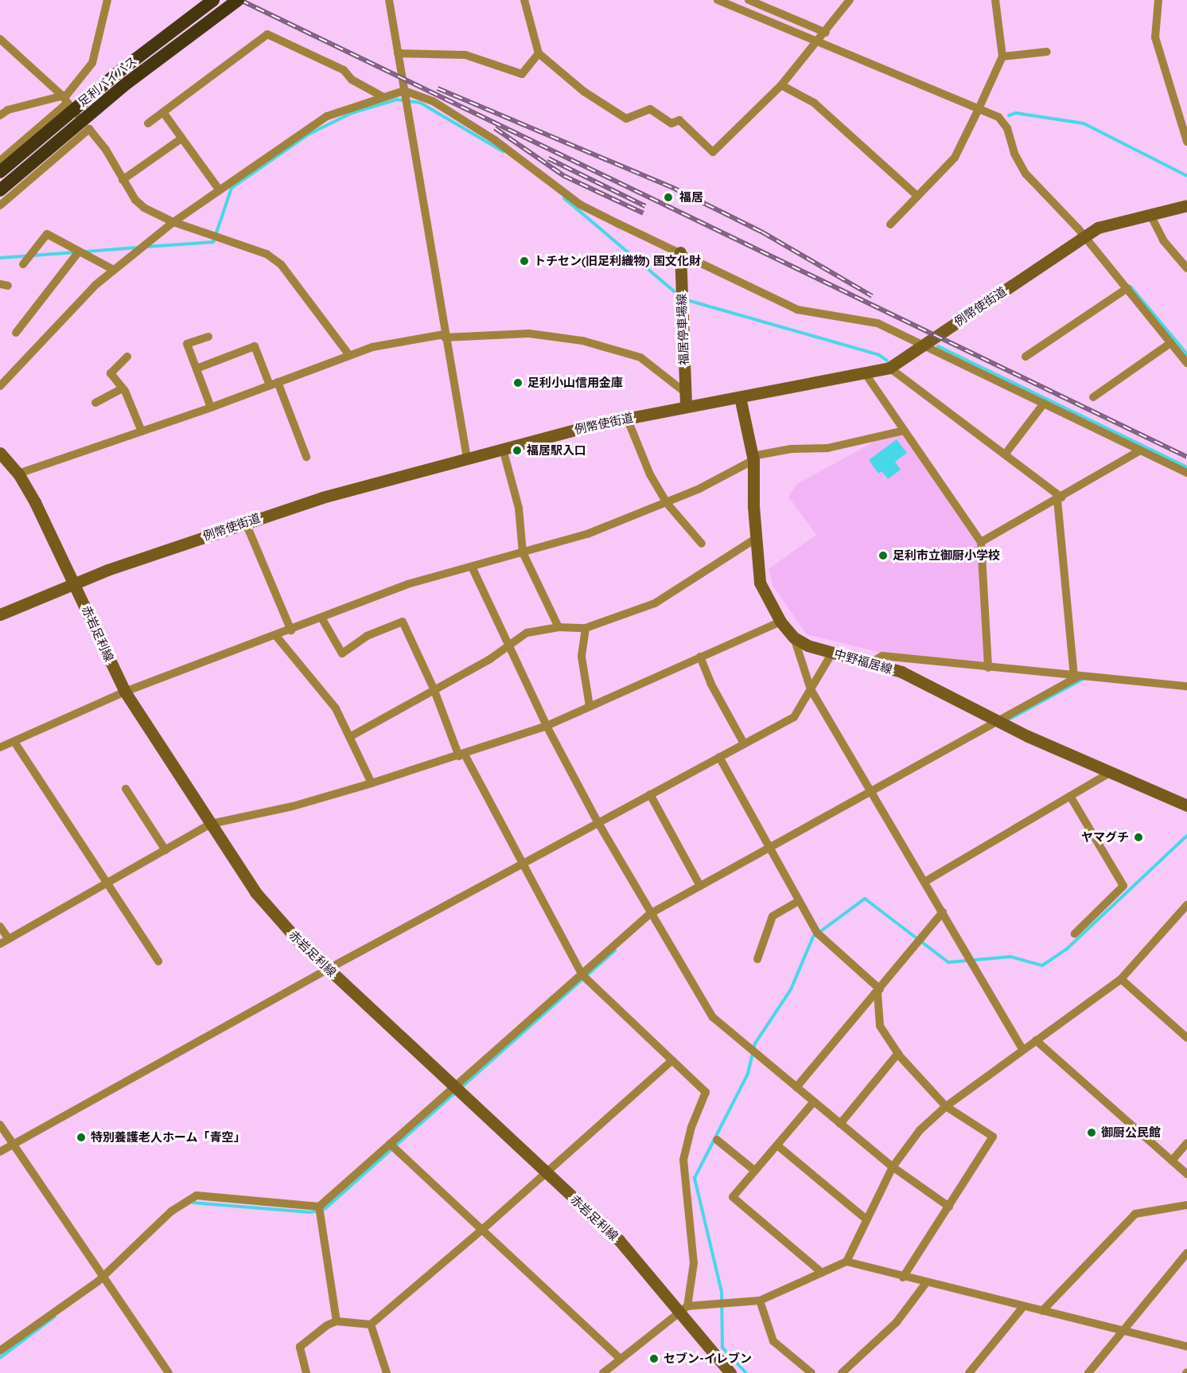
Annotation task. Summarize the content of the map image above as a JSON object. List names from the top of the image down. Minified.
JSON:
{"streets":{"highway":["足利バイパス"],"main road":["例幣使街道","福居停車場線","赤岩足利線","中野福居線"]},"crossings":[["例幣使街道","福居停車場線"],["例幣使街道","赤岩足利線"],["例幣使街道","中野福居線"]],"places":["福居","トチセン(旧足利織物) 国文化財","足利小山信用金庫","福居駅入口","足利市立御厨小学校","ヤマグチ","御厨公民館","特別養護老人ホーム「青空」","セブン-イレブン"]}
